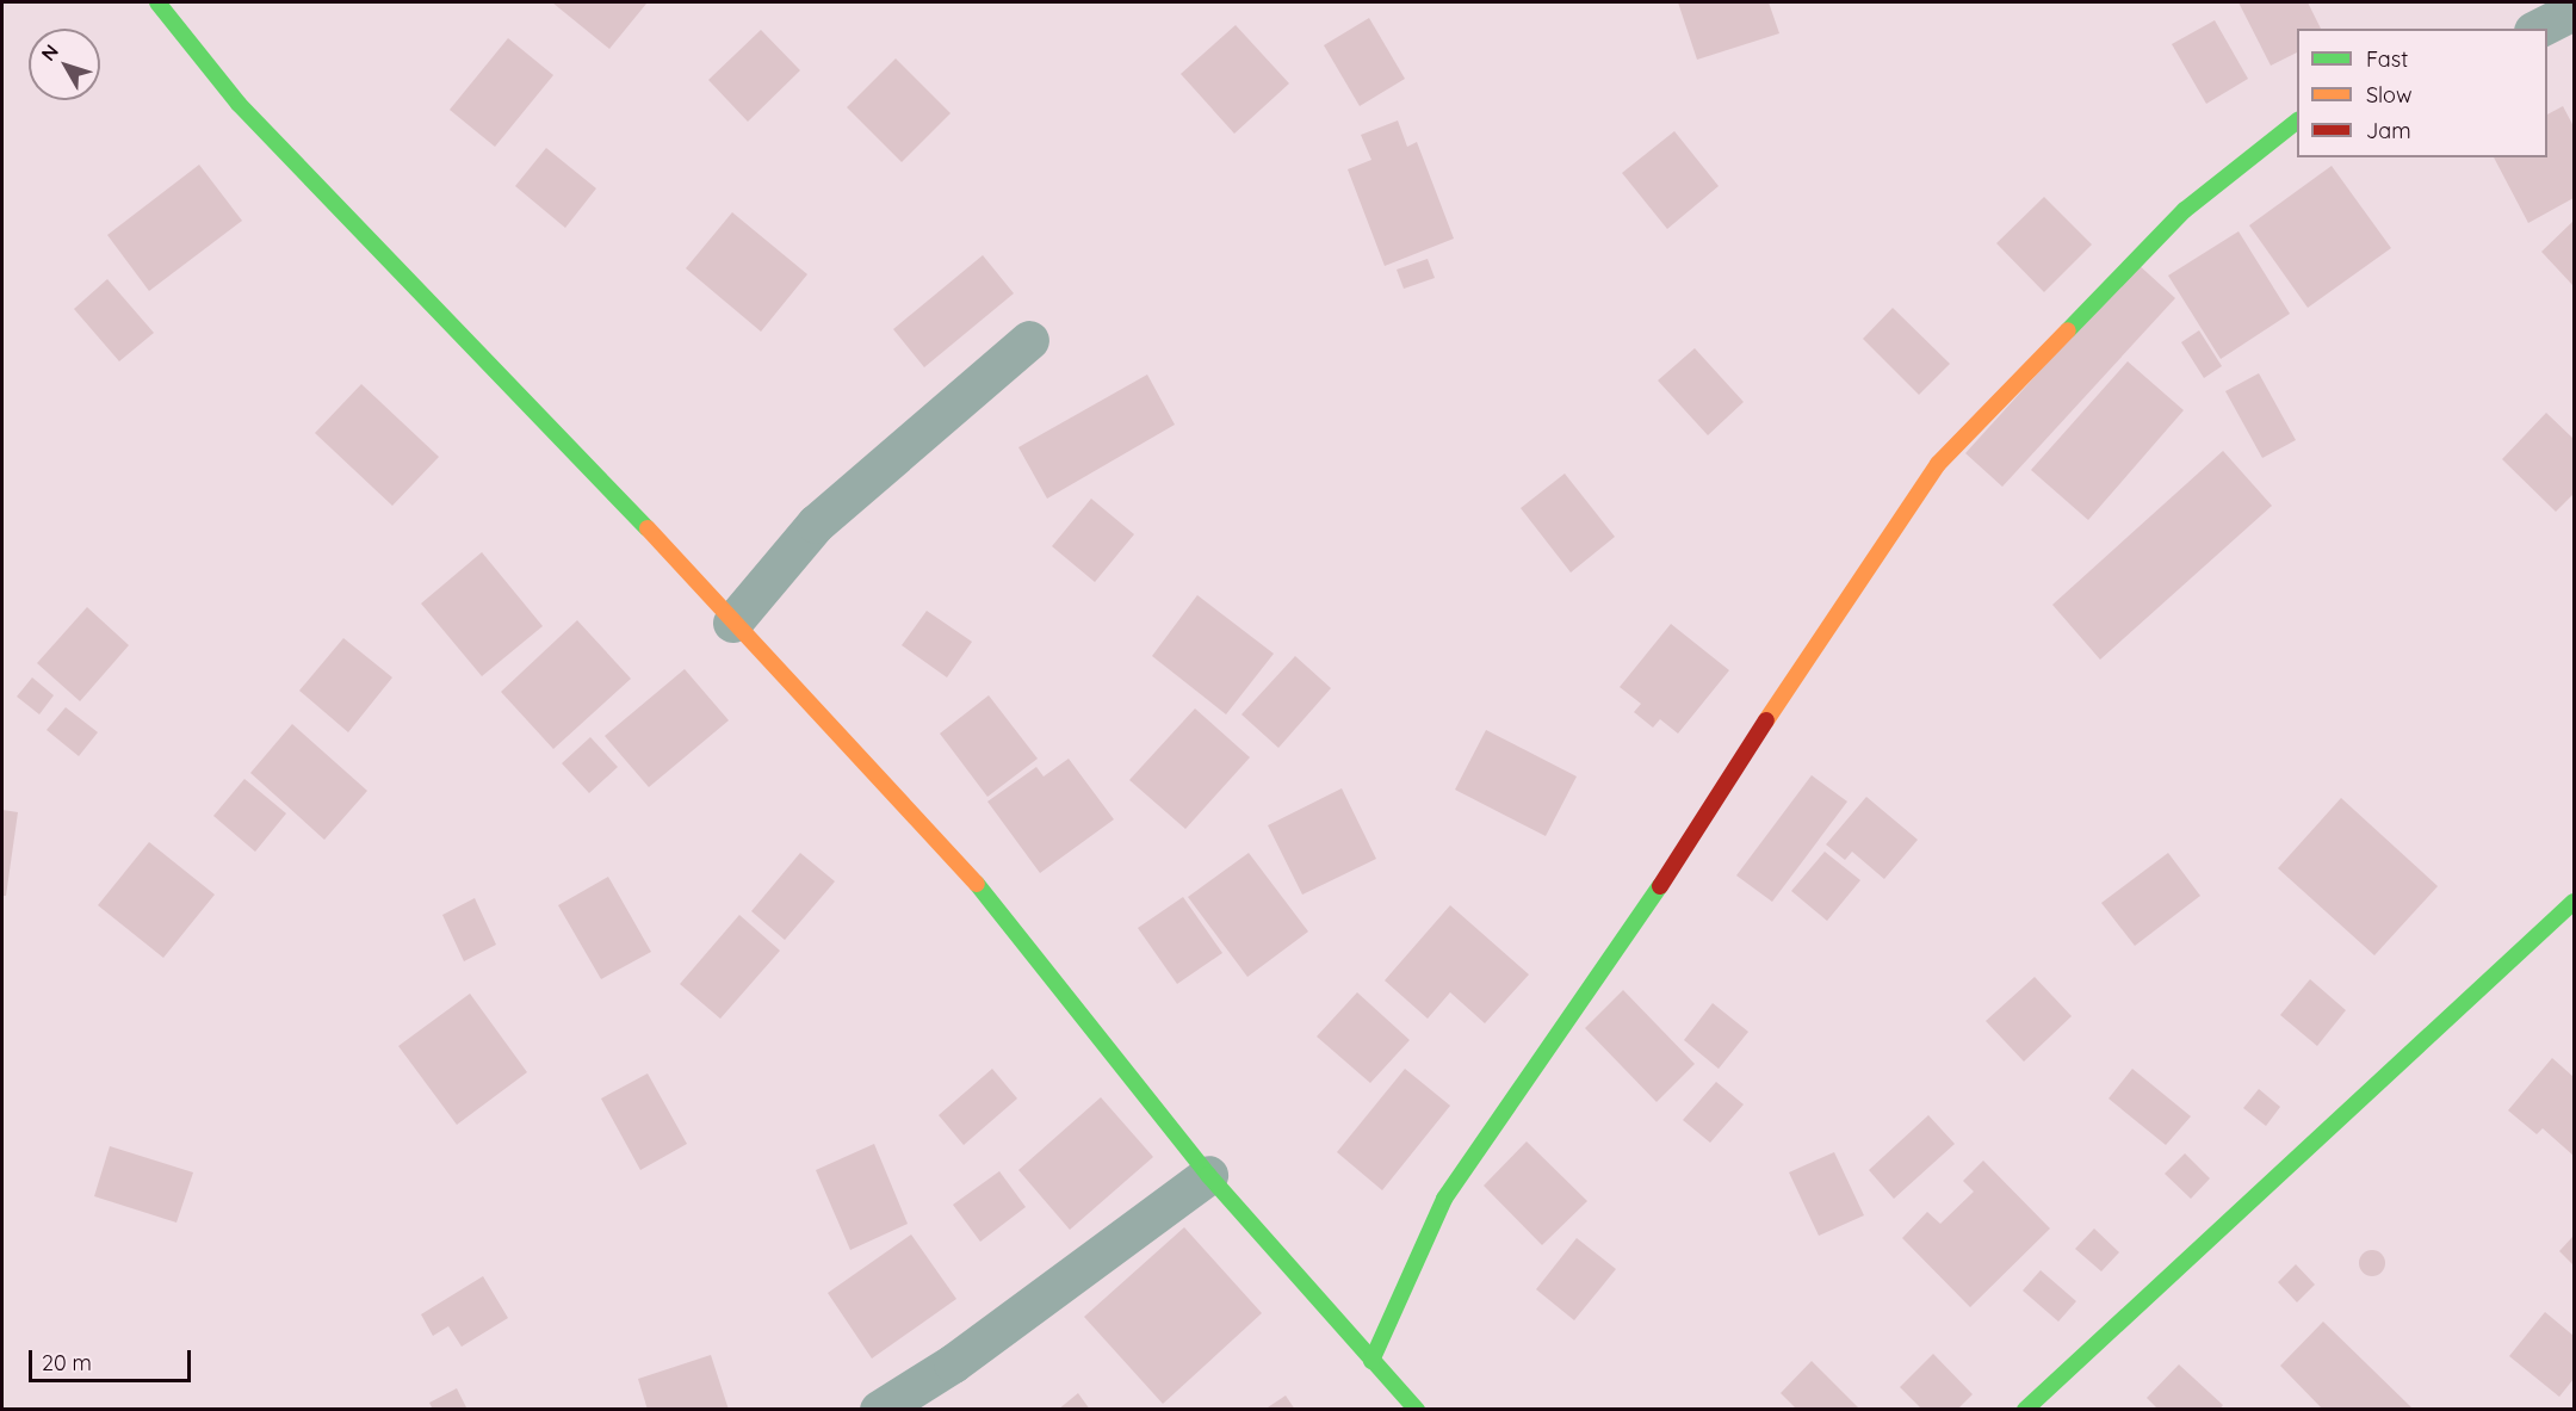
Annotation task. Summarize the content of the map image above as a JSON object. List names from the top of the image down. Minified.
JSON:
{"legend":["Fast","Slow","Jam"],"scale_bar":"20 m","north":"top left"}
